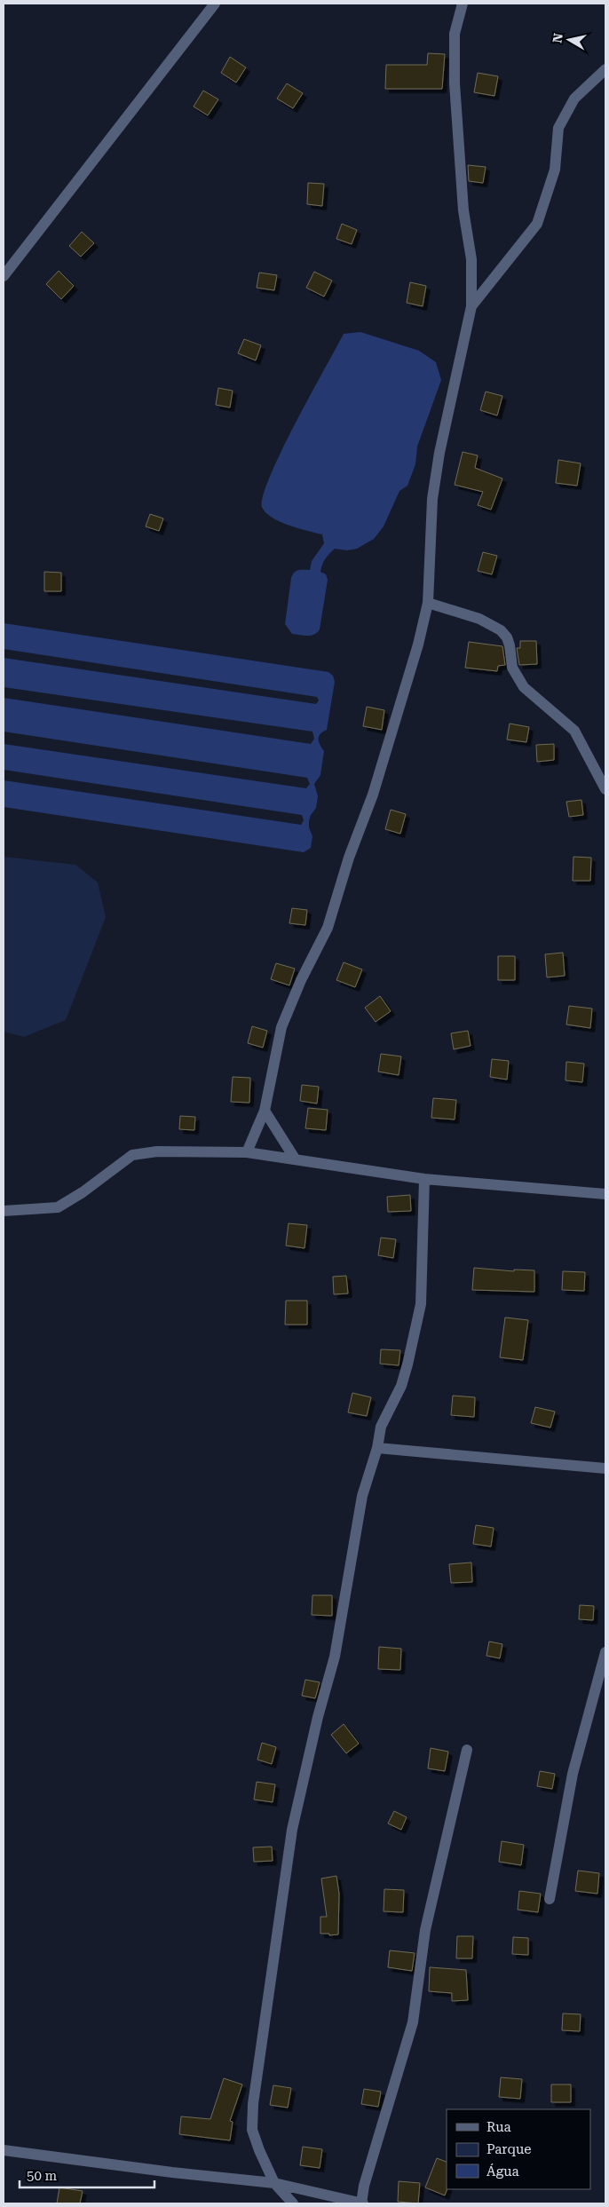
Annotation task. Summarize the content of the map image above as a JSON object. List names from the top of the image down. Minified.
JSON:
{"legend":["Rua","Parque","Água"],"scale_bar":"50 m","north":"left"}
